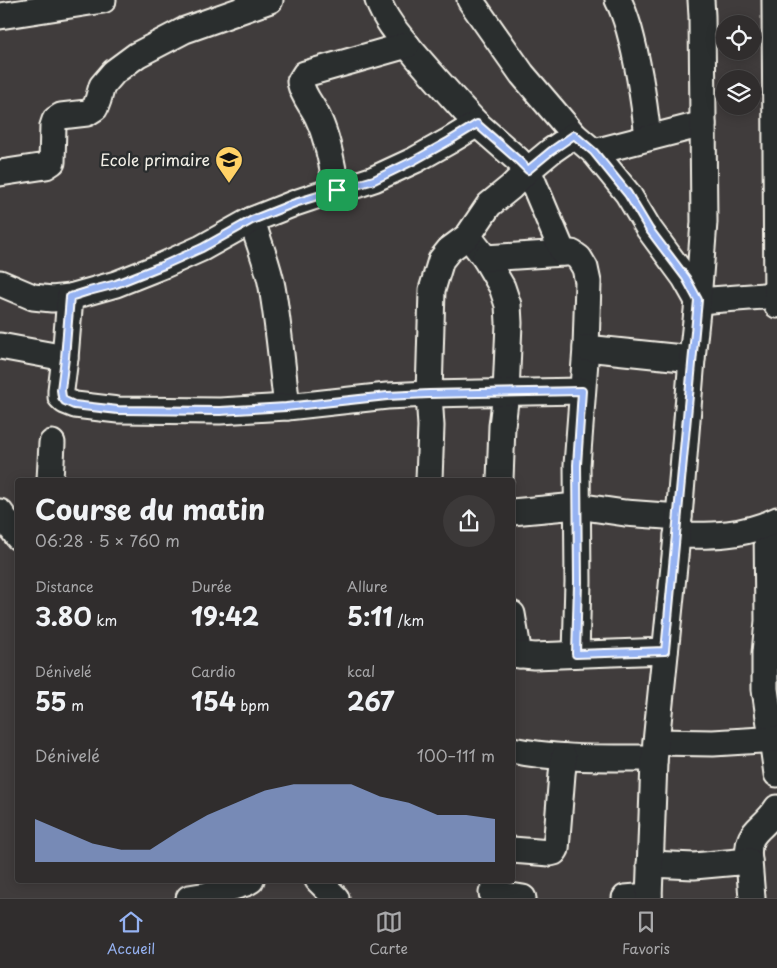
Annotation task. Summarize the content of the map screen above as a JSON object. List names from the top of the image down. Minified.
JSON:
{"places":{"school or university":["Ecole primaire"]},"page":{"heading":["Course du matin","06:28 · 5 × 760 m"],"stats":[["Distance","3.80 km"],["Durée","19:42"],["Allure","5:11 /km"],["Dénivelé","55 m"],["Cardio","154 bpm"],["kcal","267"]],"chart":["Dénivelé","100–111 m"],"tabs":["Accueil","Carte","Favoris"]}}
